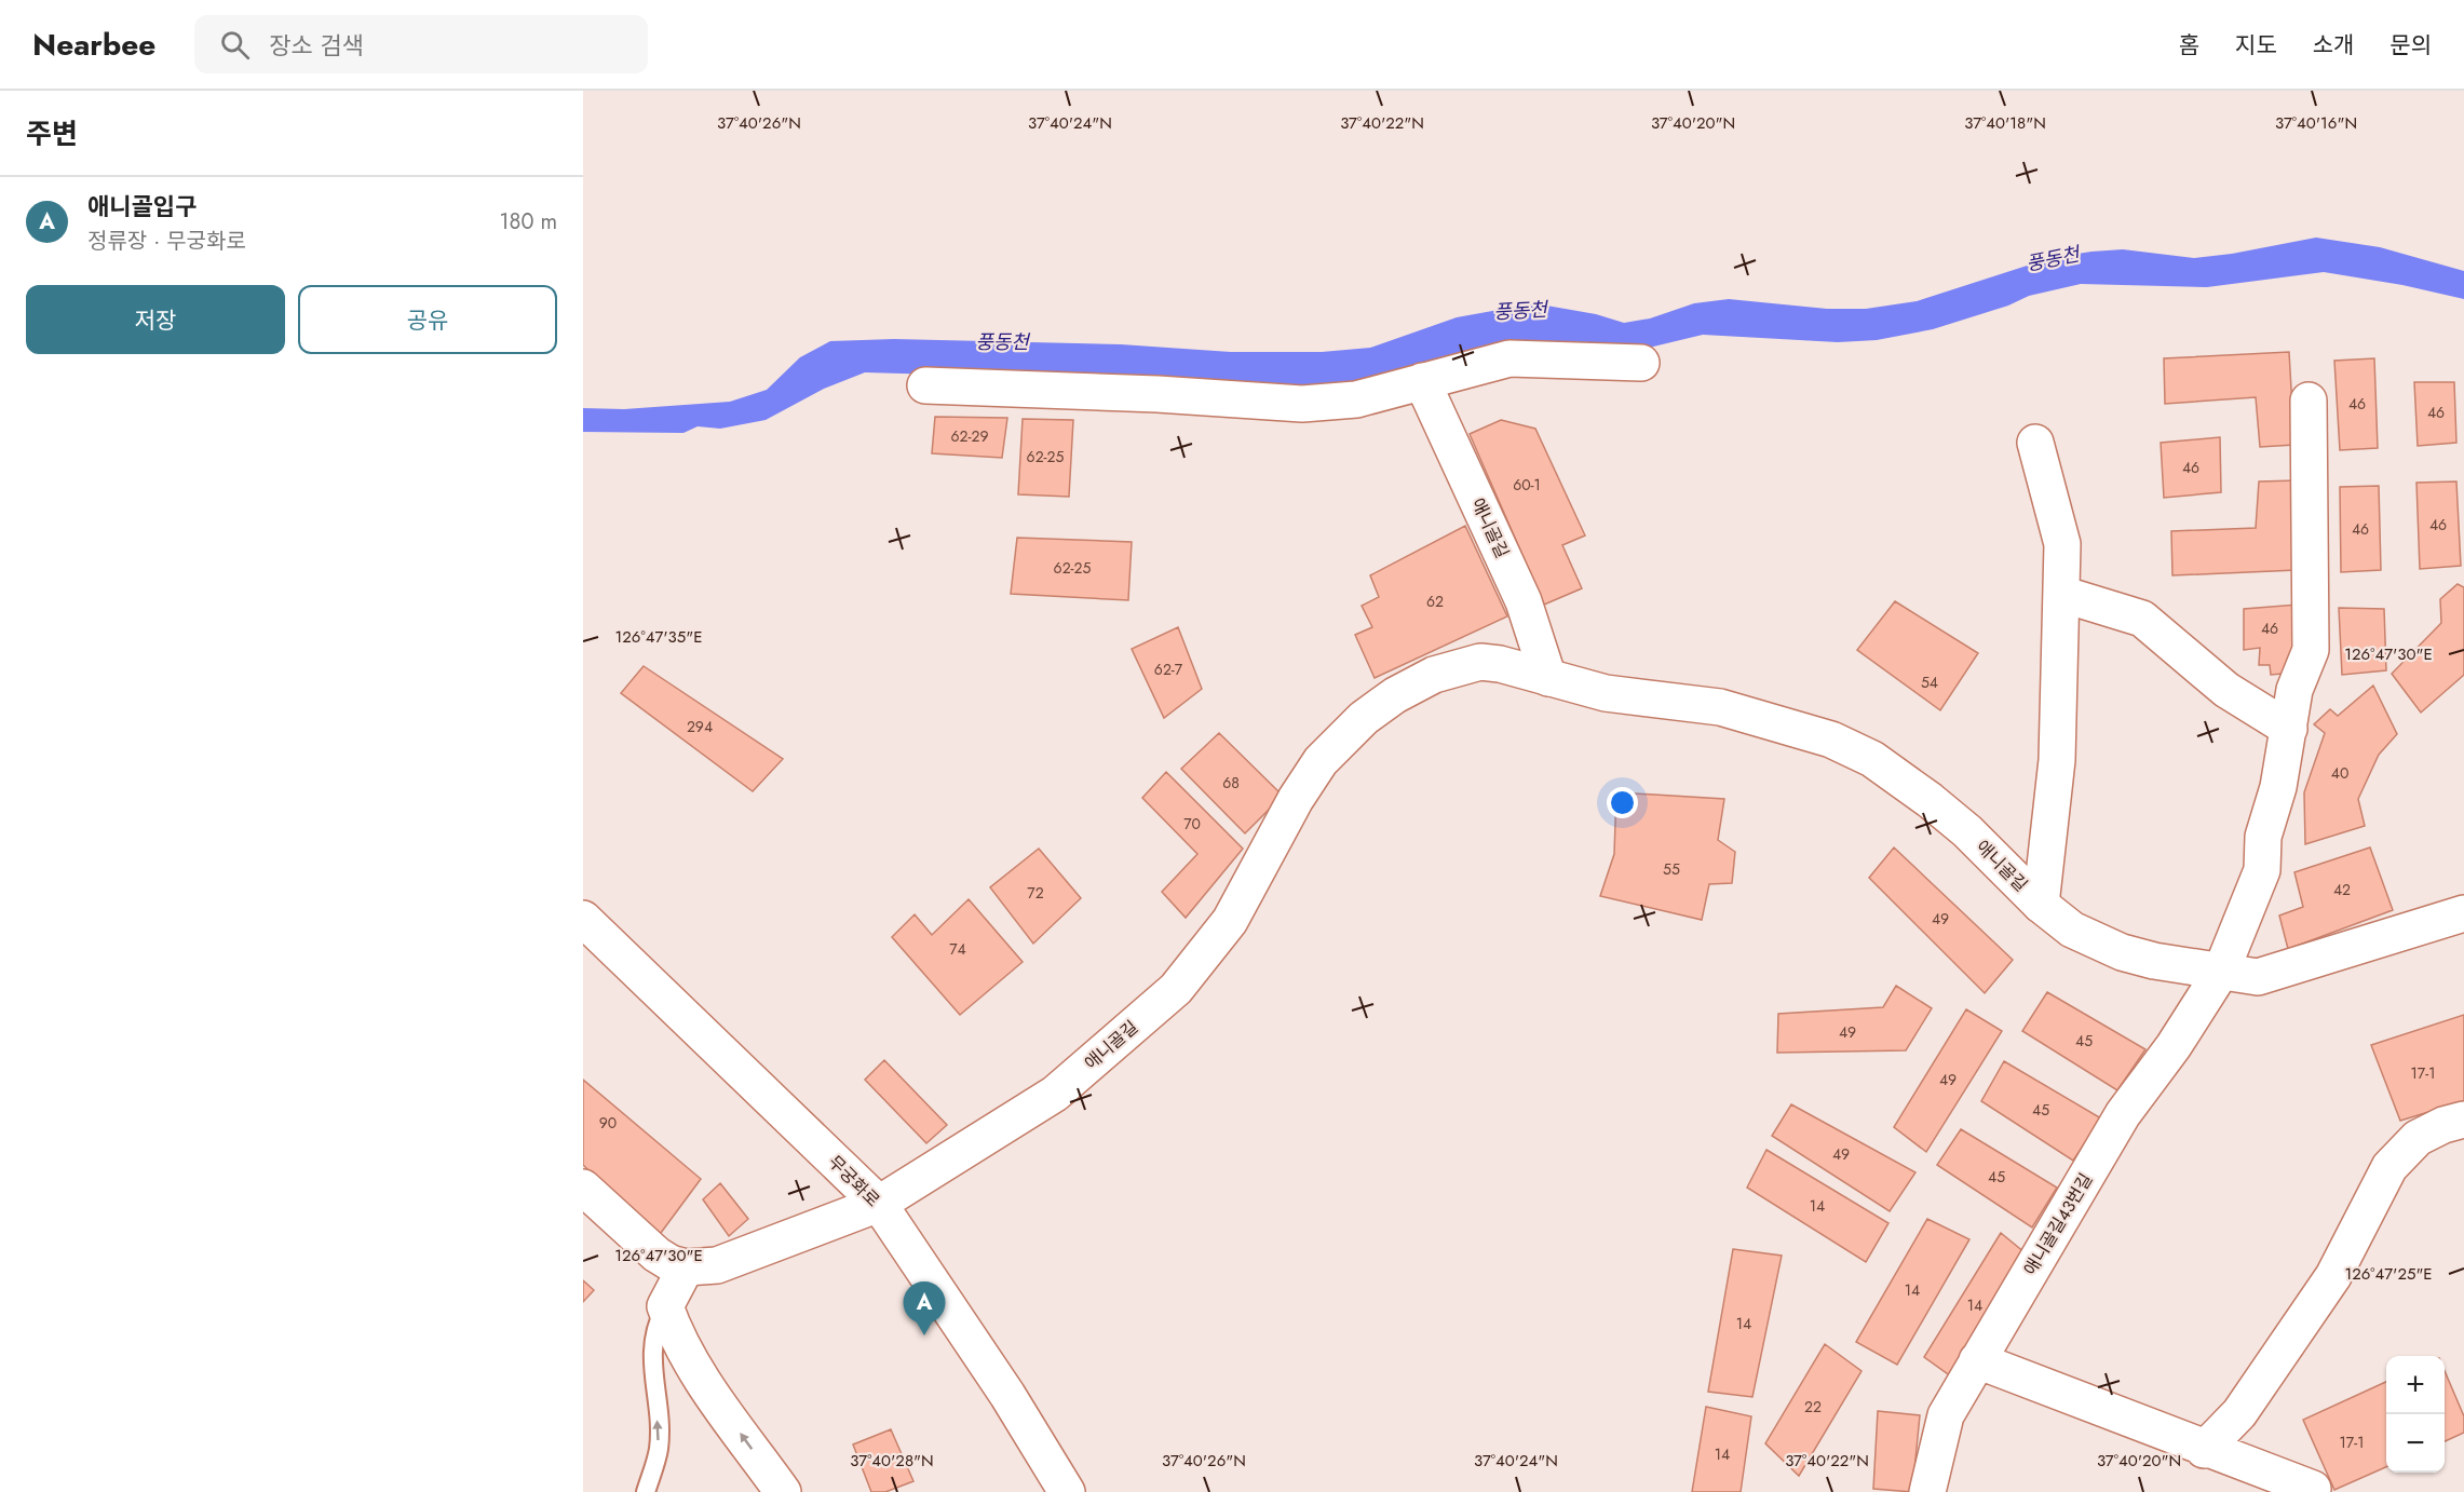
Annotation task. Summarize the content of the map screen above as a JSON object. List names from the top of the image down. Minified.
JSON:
{"streets":{"street":["애니골길","무궁화로","애니골길43번길"]},"crossings":[["애니골길","무궁화로"],["애니골길","애니골길43번길"]],"water":["풍동천"],"house_numbers":["46","46","62-29","62-25","46","60-1","46","46","62-25","62","46","62-7","54","294","40","68","70","55","42","72","49","74","49","45","17-1","49","45","90","49","45","14","14","14","14","22","17-1","14"],"page":{"header":"Nearbee","search":"장소 검색","nav":["홈","지도","소개","문의"],"heading":"주변","list":[{"mark":"A","name":"애니골입구","note":"정류장 · 무궁화로","value":"180 m"}],"buttons":["저장","공유"],"pins":"A","map_buttons":["+","−"]},"coordinates":["37°40'26\"N","37°40'24\"N","37°40'22\"N","37°40'20\"N","37°40'18\"N","37°40'16\"N","126°47'35\"E","126°47'30\"E","126°47'25\"E","37°40'28\"N"]}
